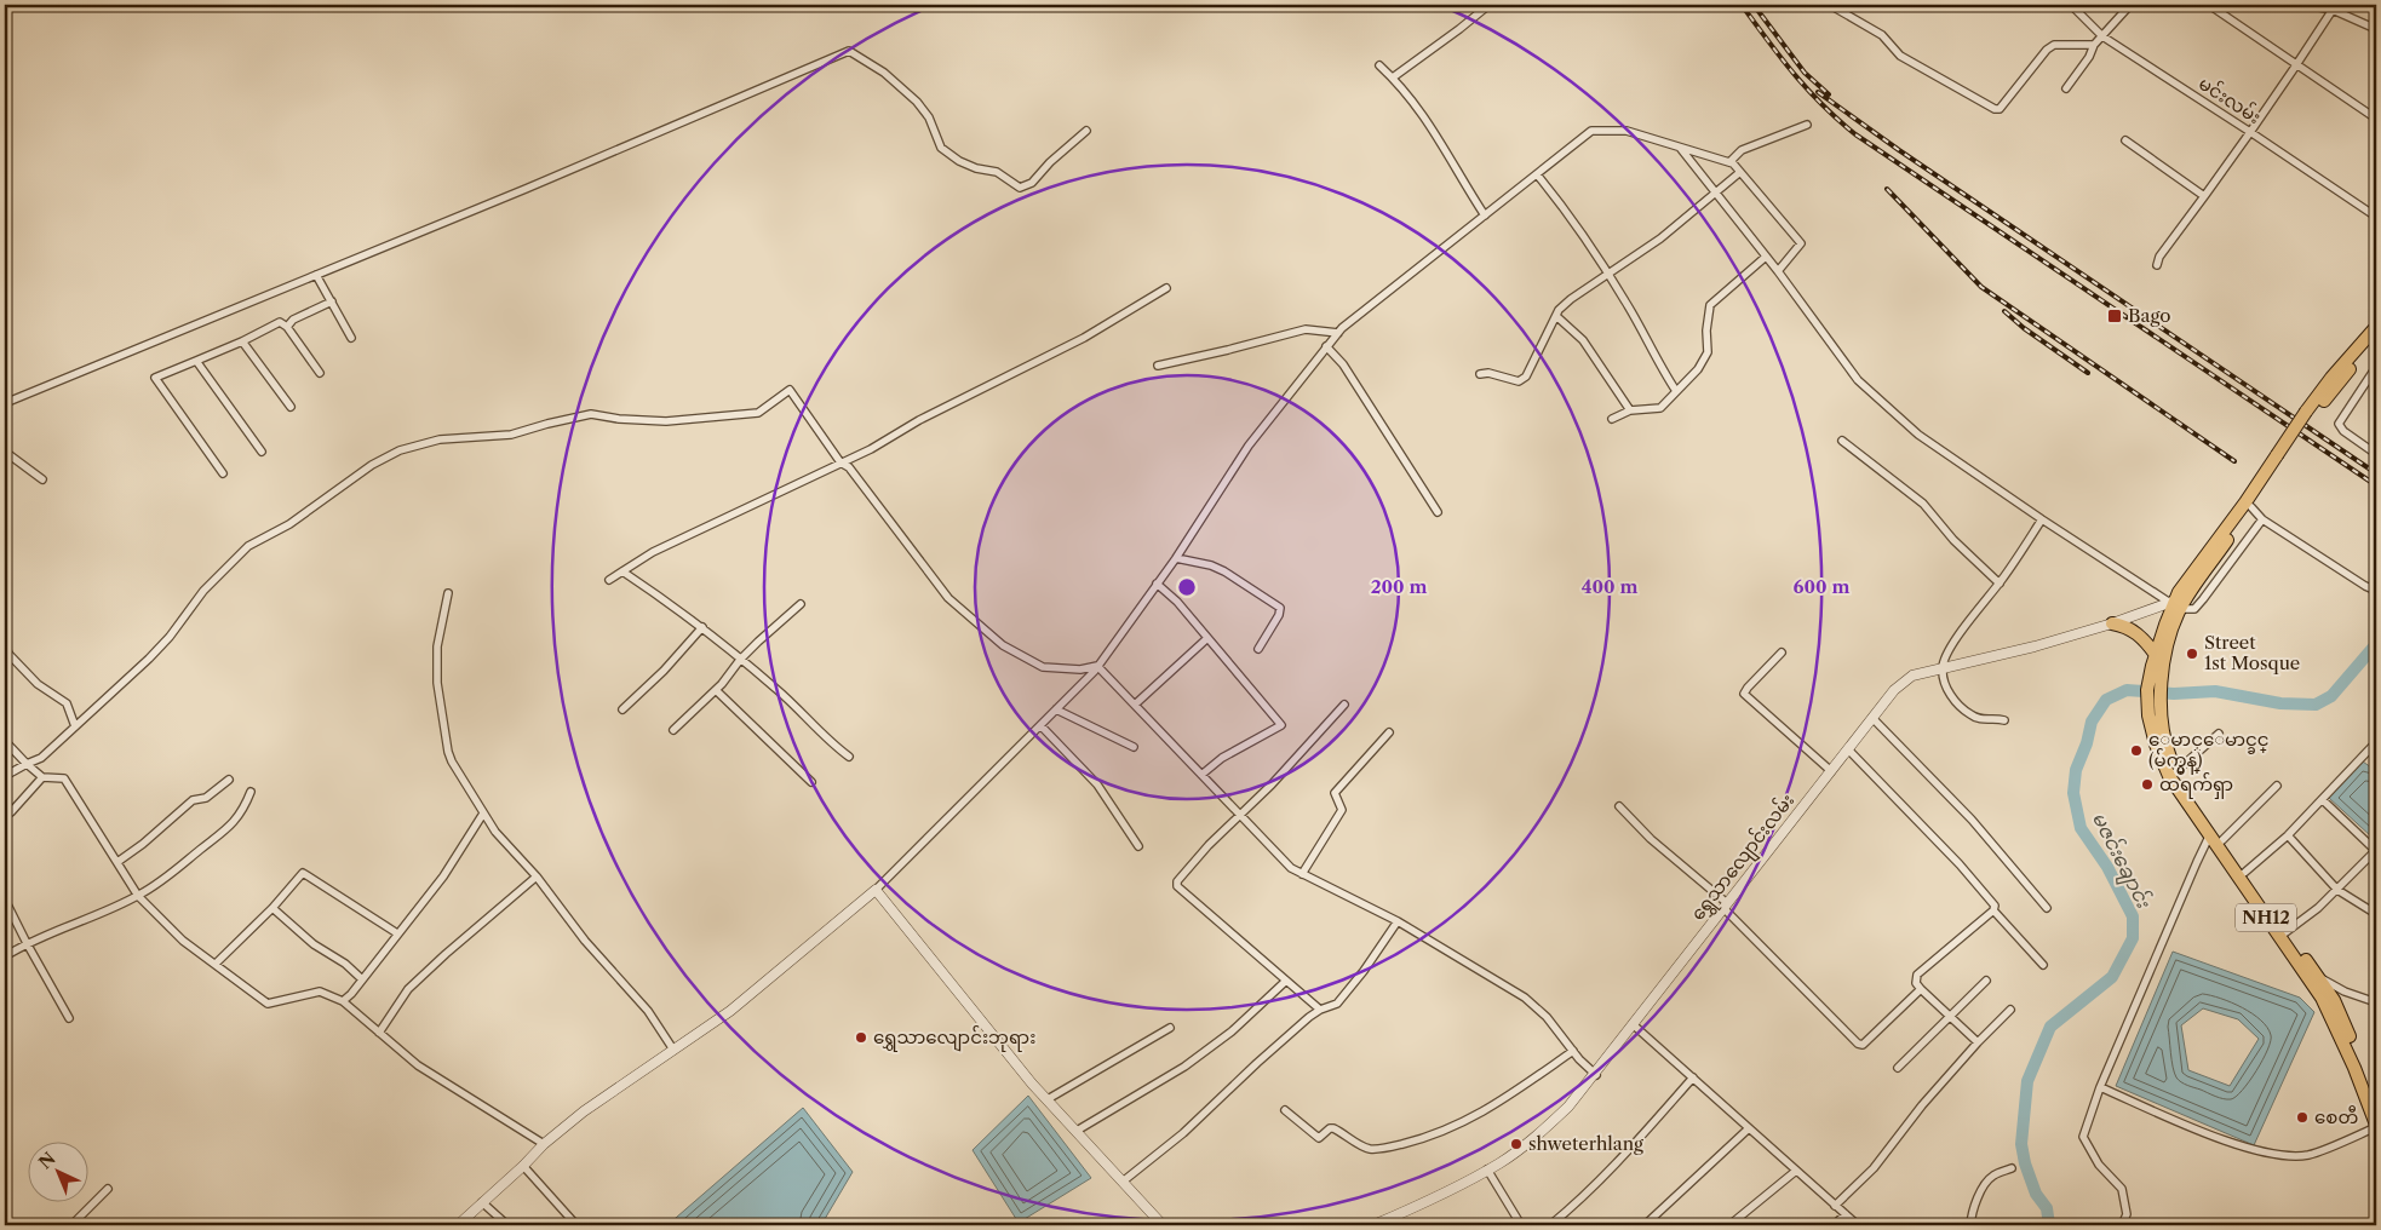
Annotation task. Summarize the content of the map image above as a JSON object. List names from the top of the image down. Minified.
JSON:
{"streets":{"highway":["NH12"],"street":["မင်းလမ်း","ရွှေသာလျောင်းလမ်း"]},"crossings":[["ရွှေသာလျောင်းလမ်း","NH12"]],"water":["မဇင်းချောင်း"],"places":{"transit":["Bago"],"other":["Street 1st Mosque","ေမာင္ေမာင္ခင္ (မ်က္မွန္)","ထရက်ရှာ","ရွှေသာလျောင်းဘုရား","စေတီ","shweterhlang"]},"north":"top left","rings":["200 m","400 m","600 m"]}
